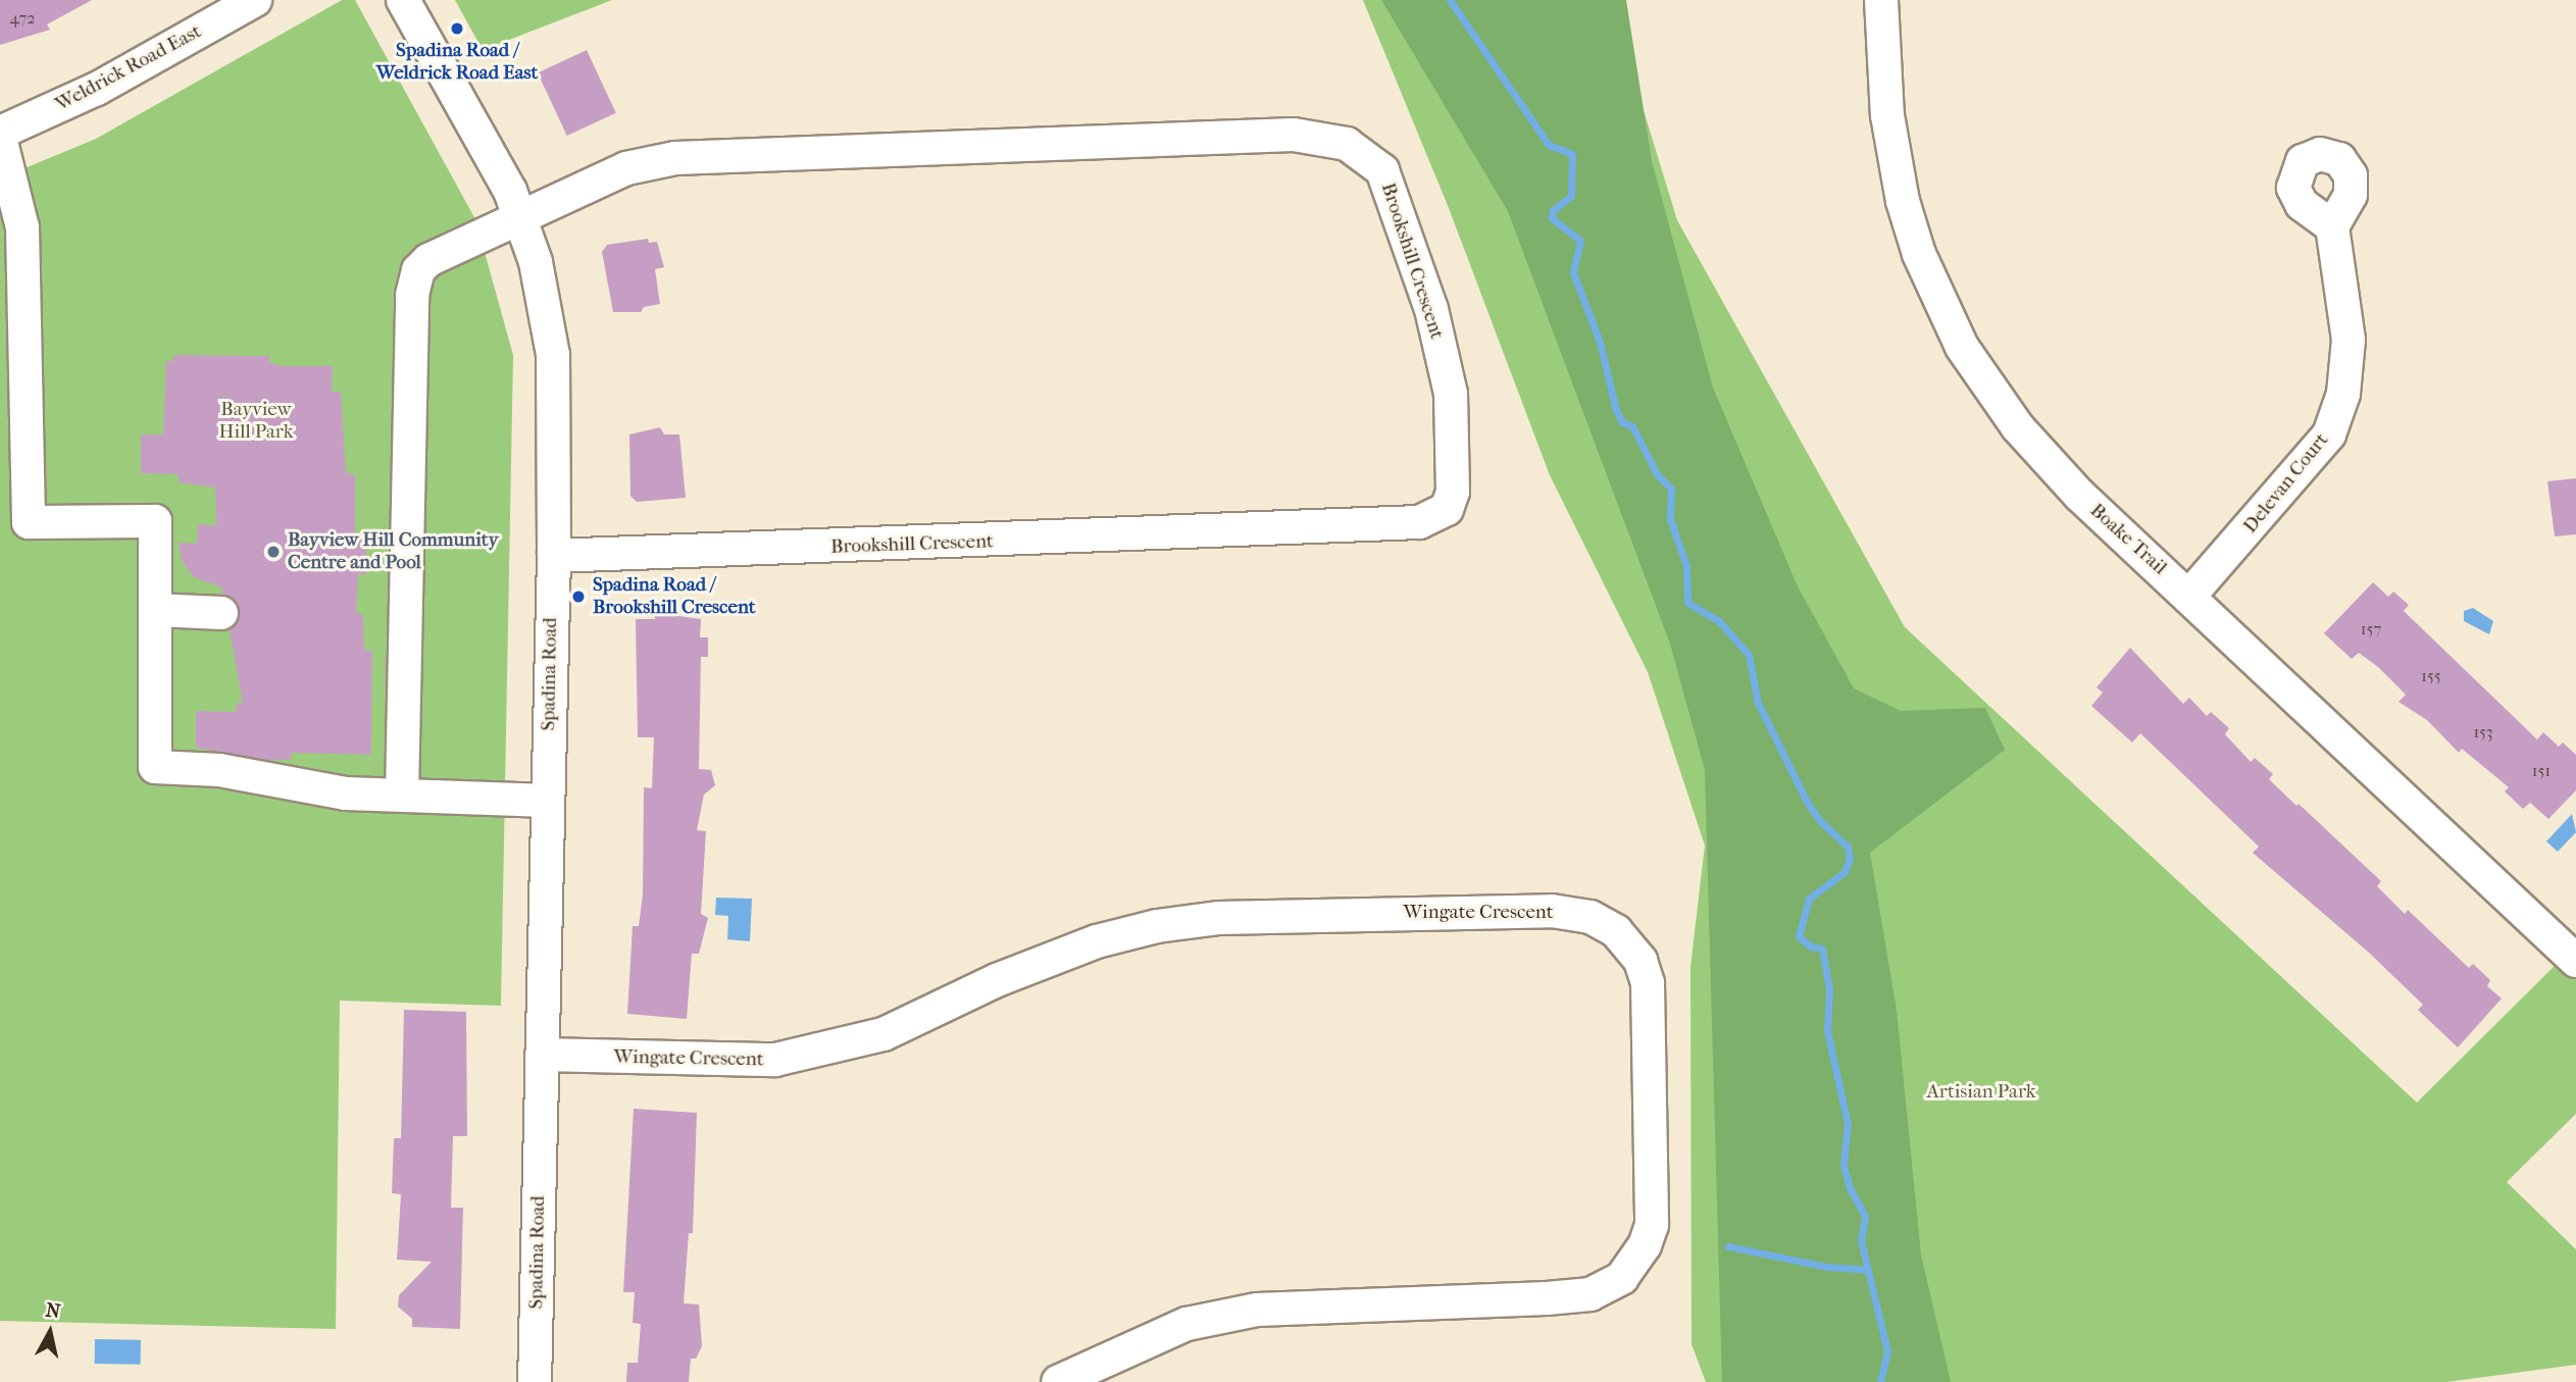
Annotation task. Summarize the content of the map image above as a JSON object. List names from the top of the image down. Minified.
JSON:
{"streets":{"street":["Weldrick Road East","Brookshill Crescent","Delevan Court","Boake Trail","Spadina Road","Wingate Crescent"]},"crossings":[["Brookshill Crescent","Spadina Road"],["Delevan Court","Boake Trail"],["Spadina Road","Wingate Crescent"]],"parks":["Bayview Hill Park","Artisian Park"],"places":["Spadina Road / Weldrick Road East","Bayview Hill Community Centre and Pool","Spadina Road / Brookshill Crescent"],"house_numbers":["472","157","155","153","151"],"north":"top"}
